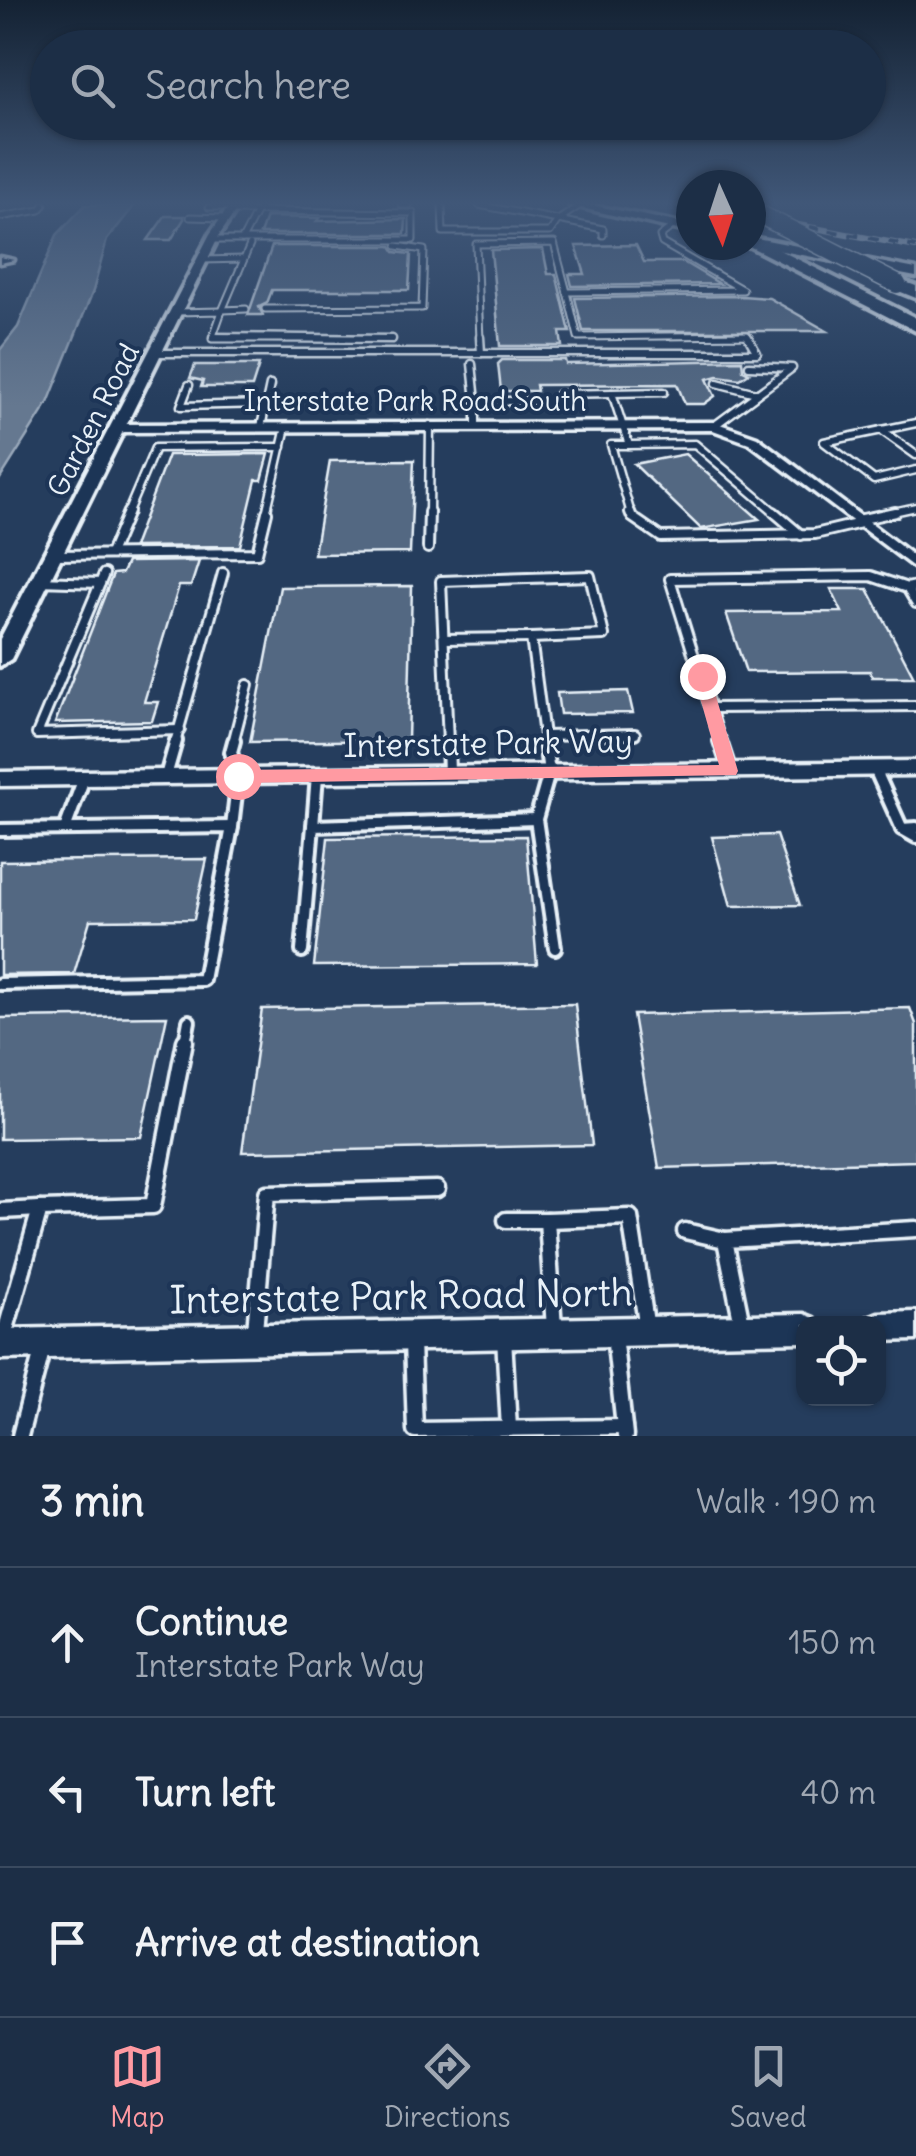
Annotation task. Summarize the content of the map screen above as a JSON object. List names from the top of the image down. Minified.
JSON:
{"streets":{"street":["Interstate Park Road South","Garden Road","Interstate Park Way","Interstate Park Road North"]},"crossings":[["Interstate Park Road South","Garden Road"]],"north":"bottom","page":{"search":"Search here","heading":["3 min","Walk · 190 m"],"list":[["Continue","Interstate Park Way","150 m"],["Turn left","40 m"],"Arrive at destination"],"nav":["Map","Directions","Saved"]}}
